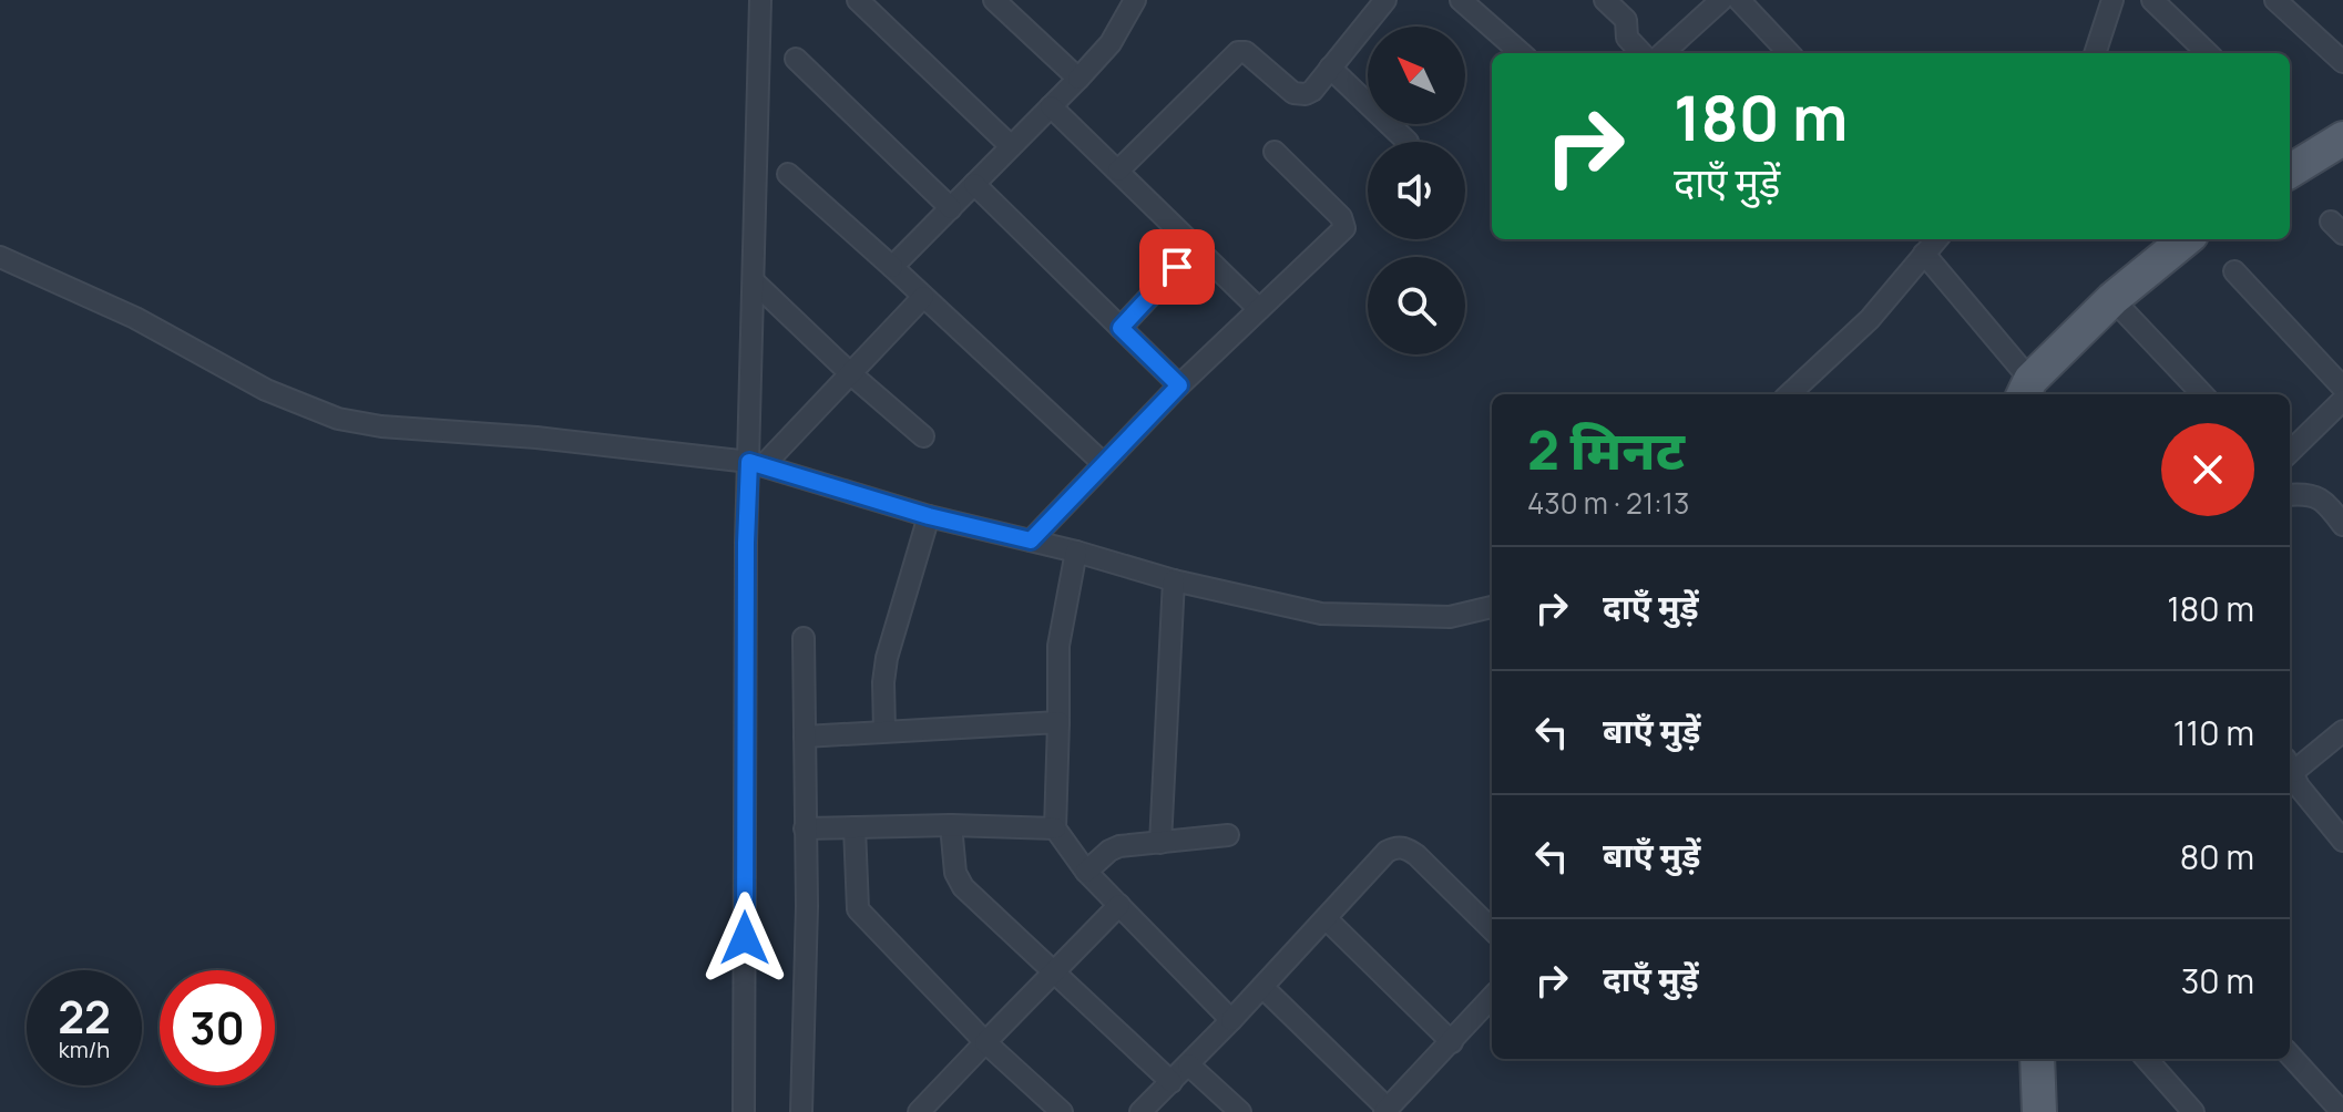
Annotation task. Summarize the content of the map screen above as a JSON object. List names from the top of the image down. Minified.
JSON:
{"north":"top left","page":{"turn":["180 m","दाएँ मुड़ें"],"heading":["2 मिनट","430 m · 21:13"],"list":[{"name":"दाएँ मुड़ें","value":"180 m"},{"name":"बाएँ मुड़ें","value":"110 m"},{"name":"बाएँ मुड़ें","value":"80 m"},{"name":"दाएँ मुड़ें","value":"30 m"}],"speed":"22 km/h","limit":"30"}}
